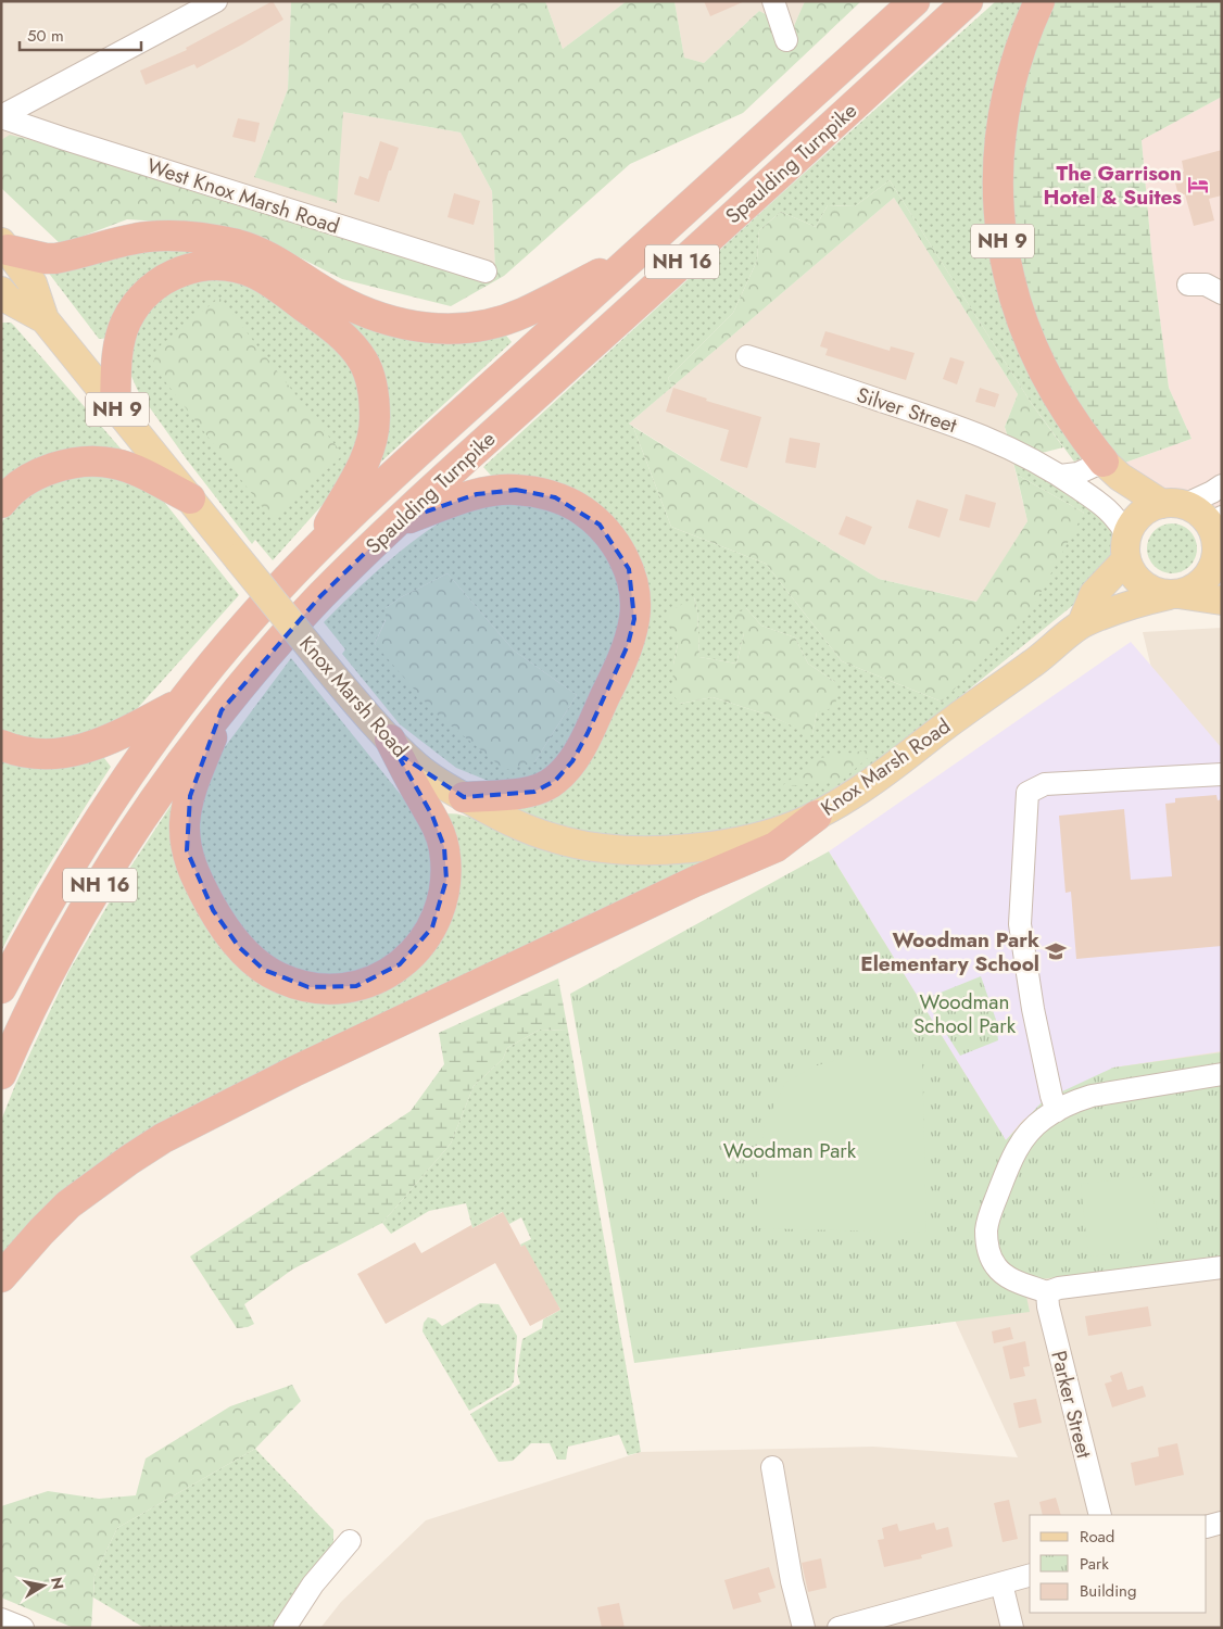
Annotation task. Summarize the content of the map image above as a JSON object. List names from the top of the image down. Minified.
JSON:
{"streets":{"highway":["Spaulding Turnpike","NH 9","NH 16"],"main road":["Knox Marsh Road"],"street":["West Knox Marsh Road","Silver Street","Parker Street"]},"crossings":[["NH 9","Silver Street"],["NH 9","Knox Marsh Road"],["Silver Street","Knox Marsh Road"]],"parks":["Woodman School Park","Woodman Park"],"places":{"hotel":["The Garrison Hotel & Suites"],"school or university":["Woodman Park Elementary School"]},"legend":["Road","Park","Building"],"scale_bar":"50 m","north":"right"}
